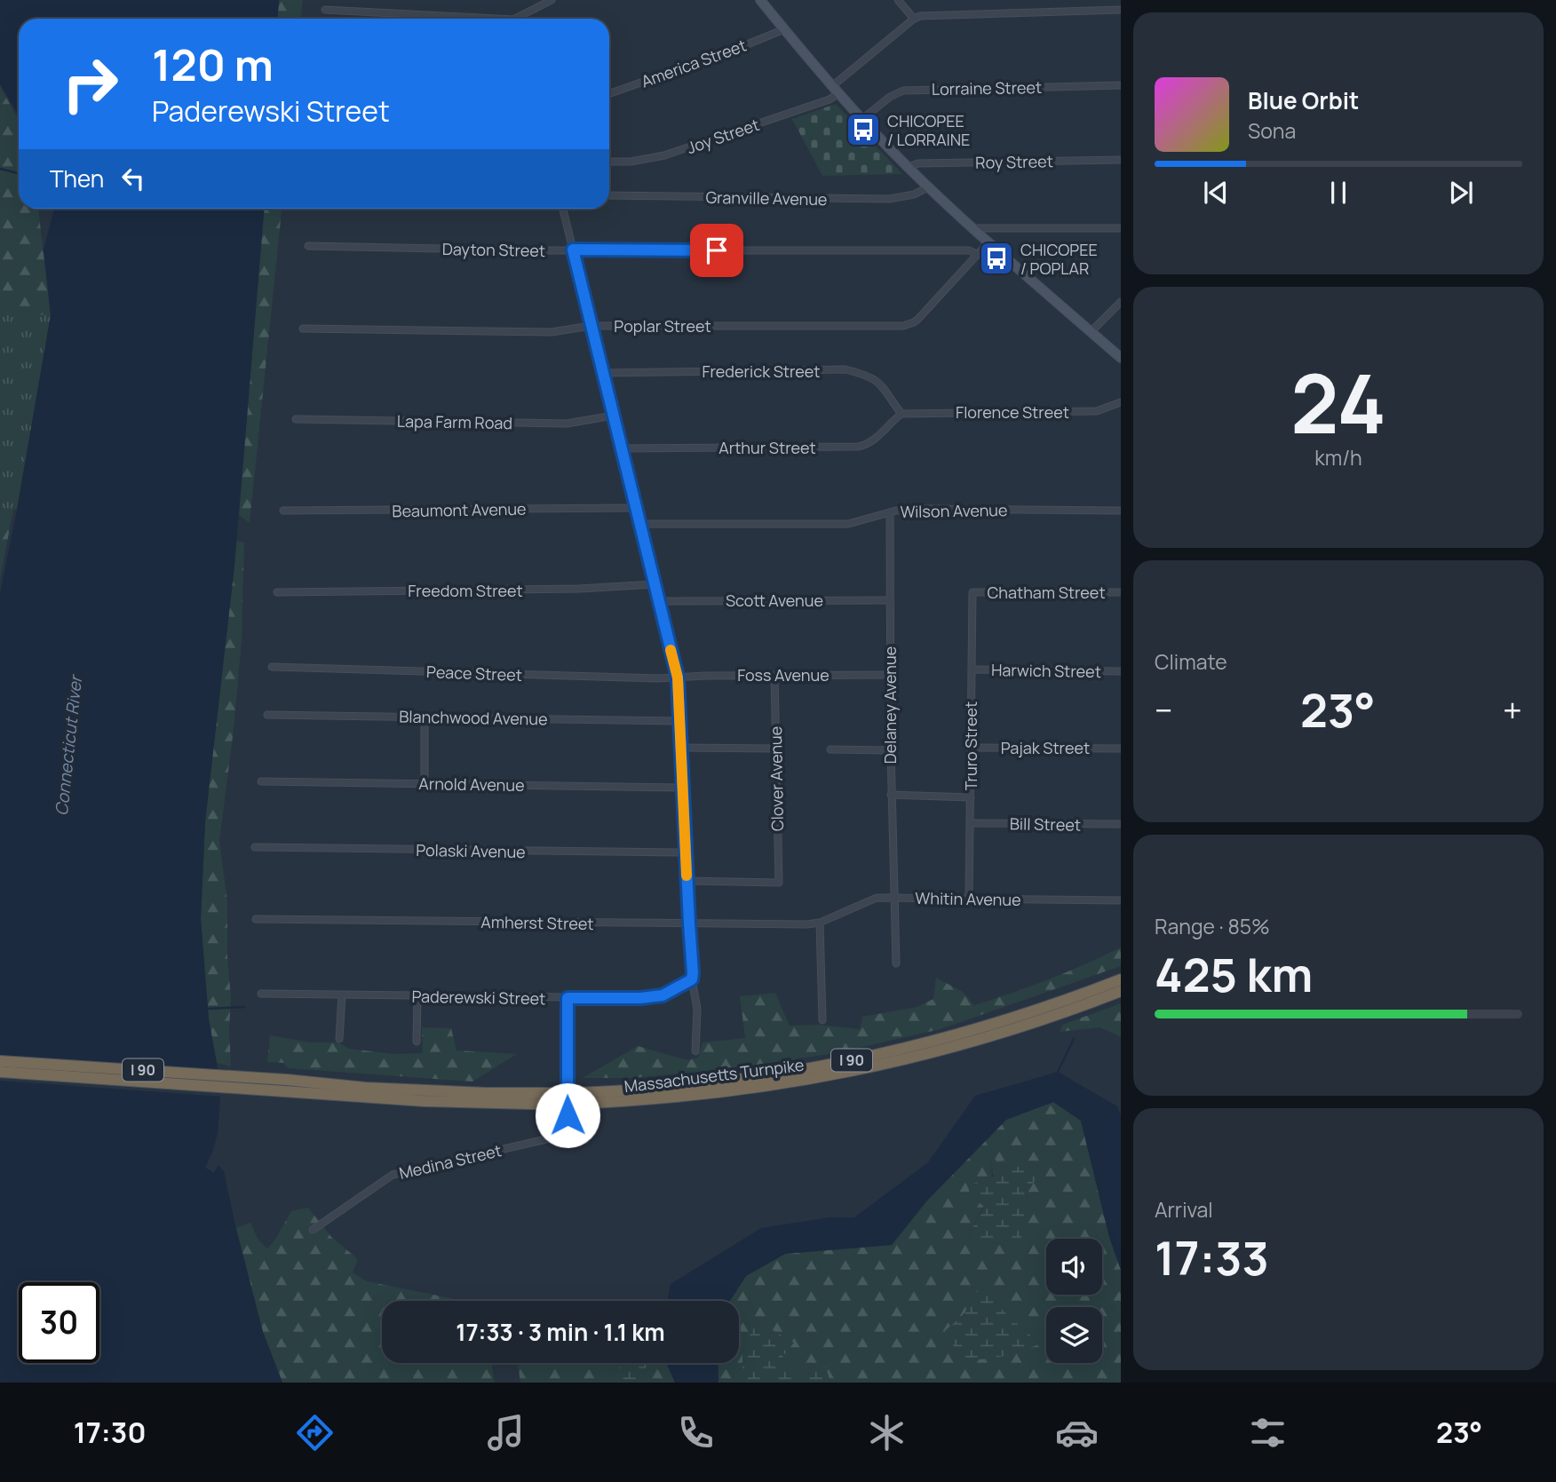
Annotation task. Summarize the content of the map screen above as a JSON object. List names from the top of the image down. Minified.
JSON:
{"streets":{"highway":["I 90","Massachusetts Turnpike"],"street":["America Street","Lorraine Street","Joy Street","Roy Street","Granville Avenue","Dayton Street","Poplar Street","Frederick Street","Florence Street","Lapa Farm Road","Arthur Street","Beaumont Avenue","Wilson Avenue","Freedom Street","Chatham Street","Scott Avenue","Harwich Street","Peace Street","Foss Avenue","Delaney Avenue","Blanchwood Avenue","Truro Street","Pajak Street","Clover Avenue","Arnold Avenue","Bill Street","Polaski Avenue","Whitin Avenue","Amherst Street","Paderewski Street","Medina Street"]},"crossings":[["Dayton Street","Poplar Street"],["Frederick Street","Florence Street"],["Frederick Street","Arthur Street"],["Florence Street","Arthur Street"],["Wilson Avenue","Delaney Avenue"],["Chatham Street","Truro Street"],["Scott Avenue","Delaney Avenue"],["Harwich Street","Truro Street"],["Peace Street","Foss Avenue"],["Foss Avenue","Delaney Avenue"],["Foss Avenue","Clover Avenue"],["Delaney Avenue","Whitin Avenue"],["Truro Street","Pajak Street"],["Truro Street","Bill Street"],["Truro Street","Whitin Avenue"],["Whitin Avenue","Amherst Street"],["Paderewski Street","Medina Street"]],"water":["Connecticut River"],"places":{"bus stop":["CHICOPEE / LORRAINE","CHICOPEE / POPLAR"]},"page":{"turn":["120 m","Paderewski Street"],"song":["Blue Orbit","Sona"],"then":"Then","tile":[["24","km/h"],"Climate",["Range · 85%","425 km"],["Arrival","17:33"]],"heat":["−","23°","+"],"limit":"30","trip":"17:33 · 3 min · 1.1 km","tabs":["17:30","23°"]}}
